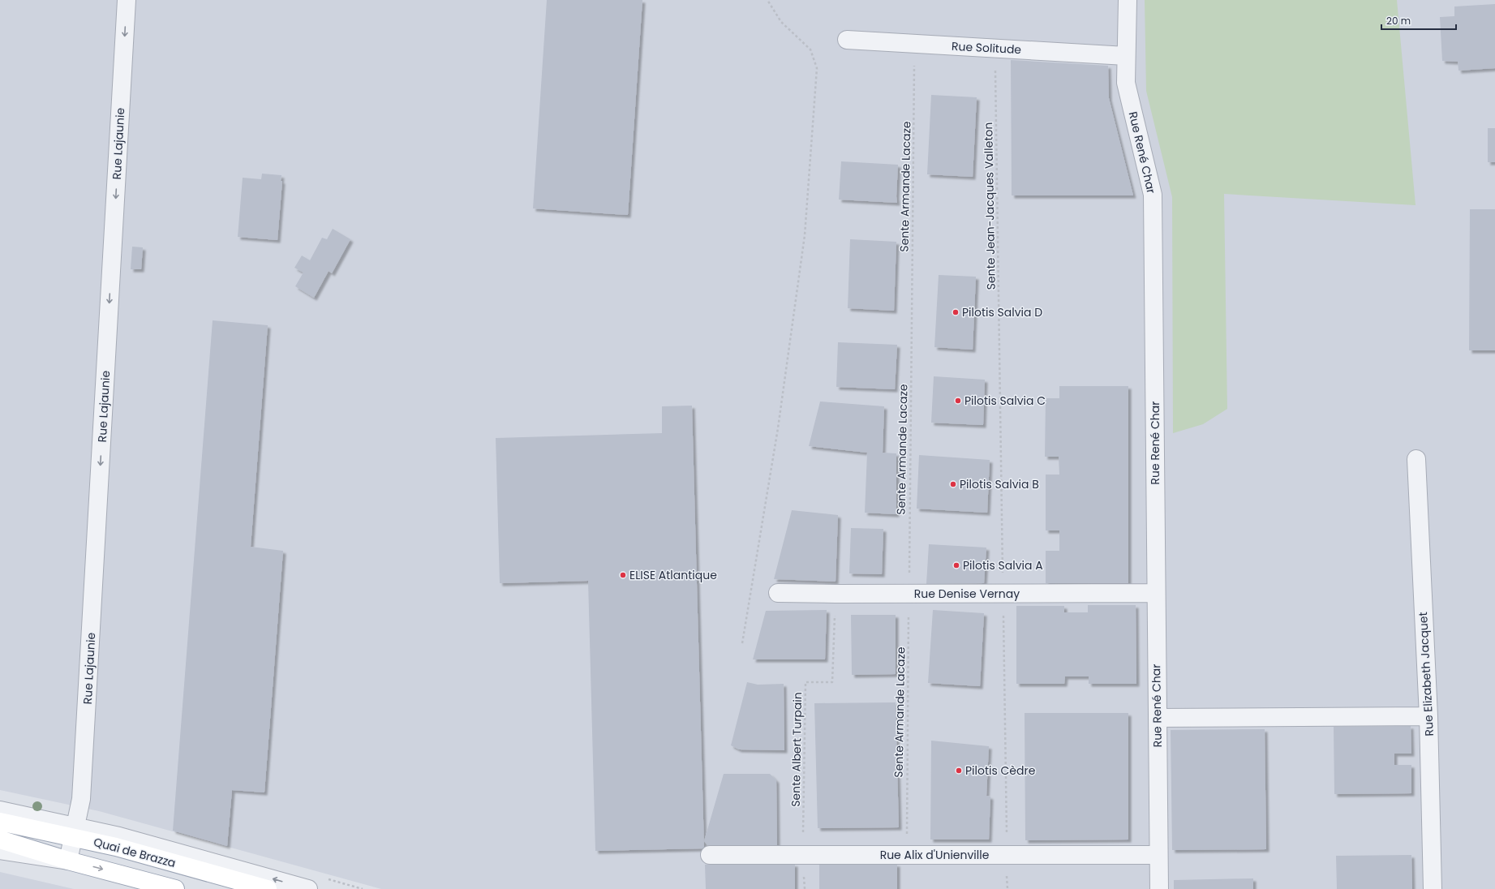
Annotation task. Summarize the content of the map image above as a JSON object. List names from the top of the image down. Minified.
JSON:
{"streets":{"main road":["Quai de Brazza"],"street":["Rue Solitude","Rue Lajaunie","Rue René Char","Rue Denise Vernay","Rue Elizabeth Jacquet","Rue Alix d'Unienville"],"path":["Sente Armande Lacaze","Sente Jean-Jacques Valleton","Sente Albert Turpain"]},"crossings":[["Rue Solitude","Rue René Char"],["Rue Solitude","Sente Armande Lacaze"],["Rue Solitude","Sente Jean-Jacques Valleton"],["Rue Lajaunie","Quai de Brazza"],["Rue René Char","Rue Denise Vernay"],["Rue René Char","Rue Alix d'Unienville"],["Sente Armande Lacaze","Rue Denise Vernay"],["Sente Armande Lacaze","Rue Alix d'Unienville"],["Sente Jean-Jacques Valleton","Rue Denise Vernay"],["Sente Jean-Jacques Valleton","Rue Alix d'Unienville"],["Rue Denise Vernay","Sente Albert Turpain"],["Sente Albert Turpain","Rue Alix d'Unienville"]],"one_way":["Rue Lajaunie"],"places":["Pilotis Salvia D","Pilotis Salvia C","Pilotis Salvia B","Pilotis Salvia A","ELISE Atlantique","Pilotis Cèdre"],"scale_bar":"20 m"}
